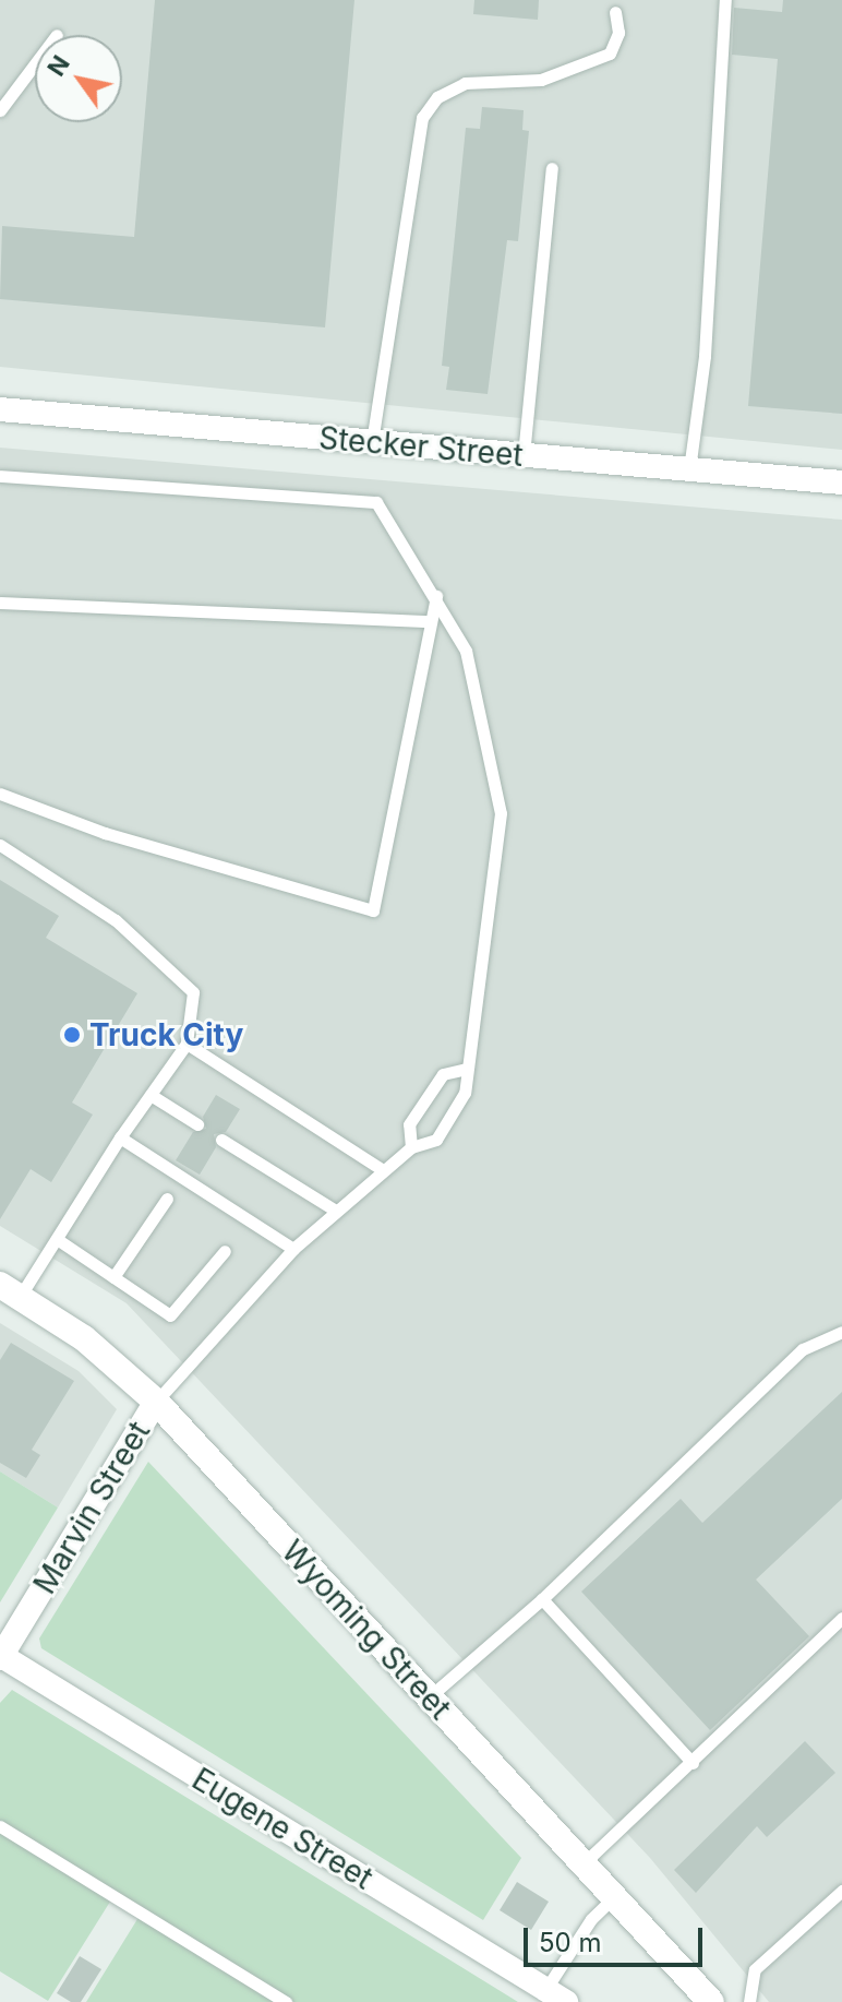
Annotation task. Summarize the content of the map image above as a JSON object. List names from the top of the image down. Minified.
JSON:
{"streets":{"main road":["Wyoming Street"],"street":["Stecker Street","Marvin Street","Eugene Street"]},"crossings":[["Marvin Street","Wyoming Street"],["Marvin Street","Eugene Street"]],"places":["Truck City"],"scale_bar":"50 m","north":"top left"}
